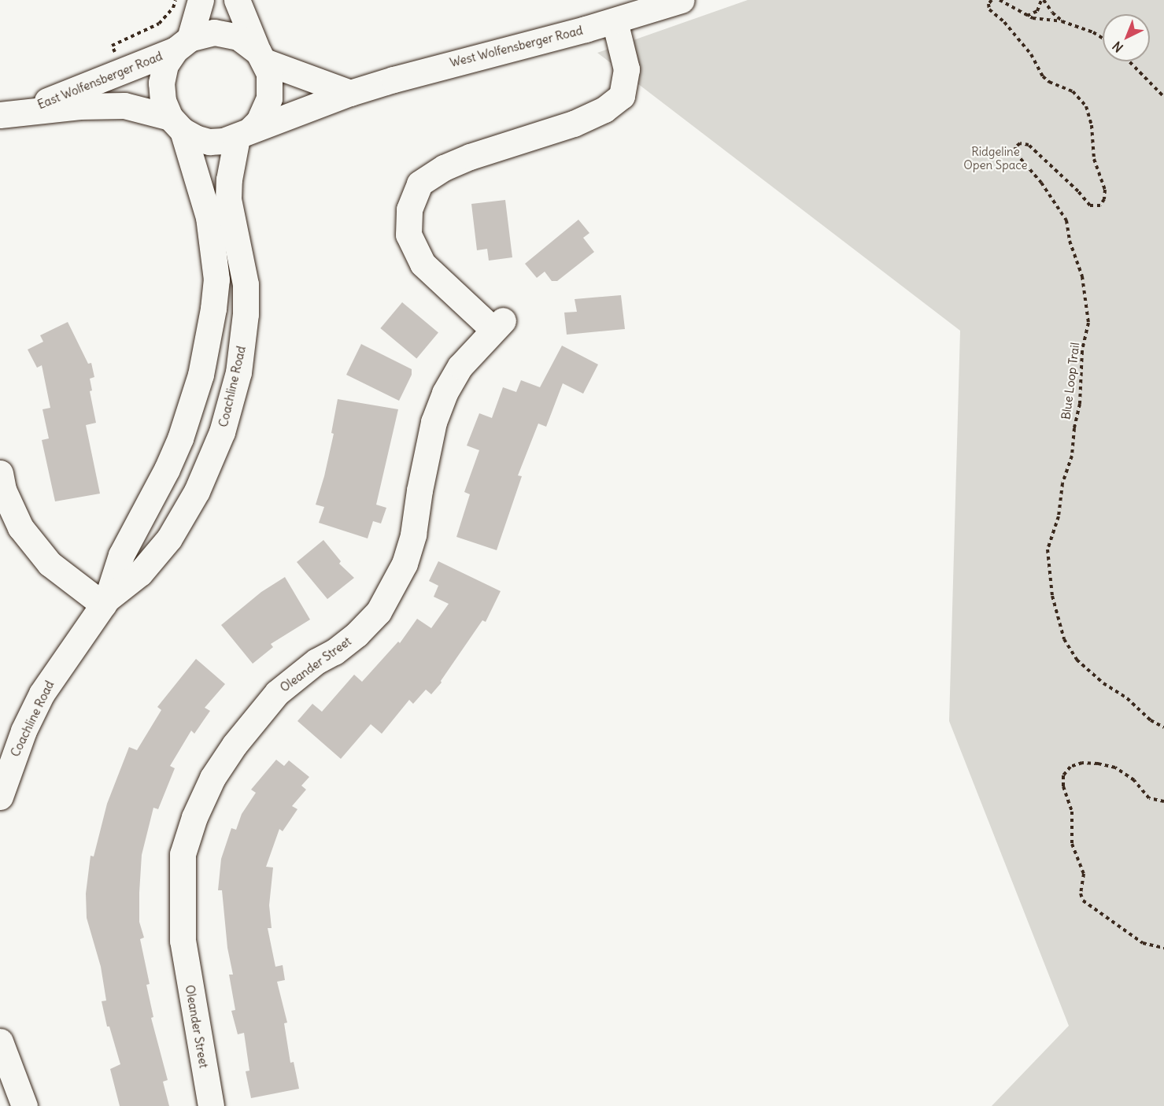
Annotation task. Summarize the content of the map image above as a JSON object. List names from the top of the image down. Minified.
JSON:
{"streets":{"main road":["West Wolfensberger Road","East Wolfensberger Road","Coachline Road","Oleander Street"],"path":["Blue Loop Trail"]},"crossings":[["West Wolfensberger Road","East Wolfensberger Road"],["West Wolfensberger Road","Coachline Road"],["West Wolfensberger Road","Oleander Street"],["East Wolfensberger Road","Coachline Road"]],"parks":["Ridgeline Open Space"],"north":"bottom left"}
